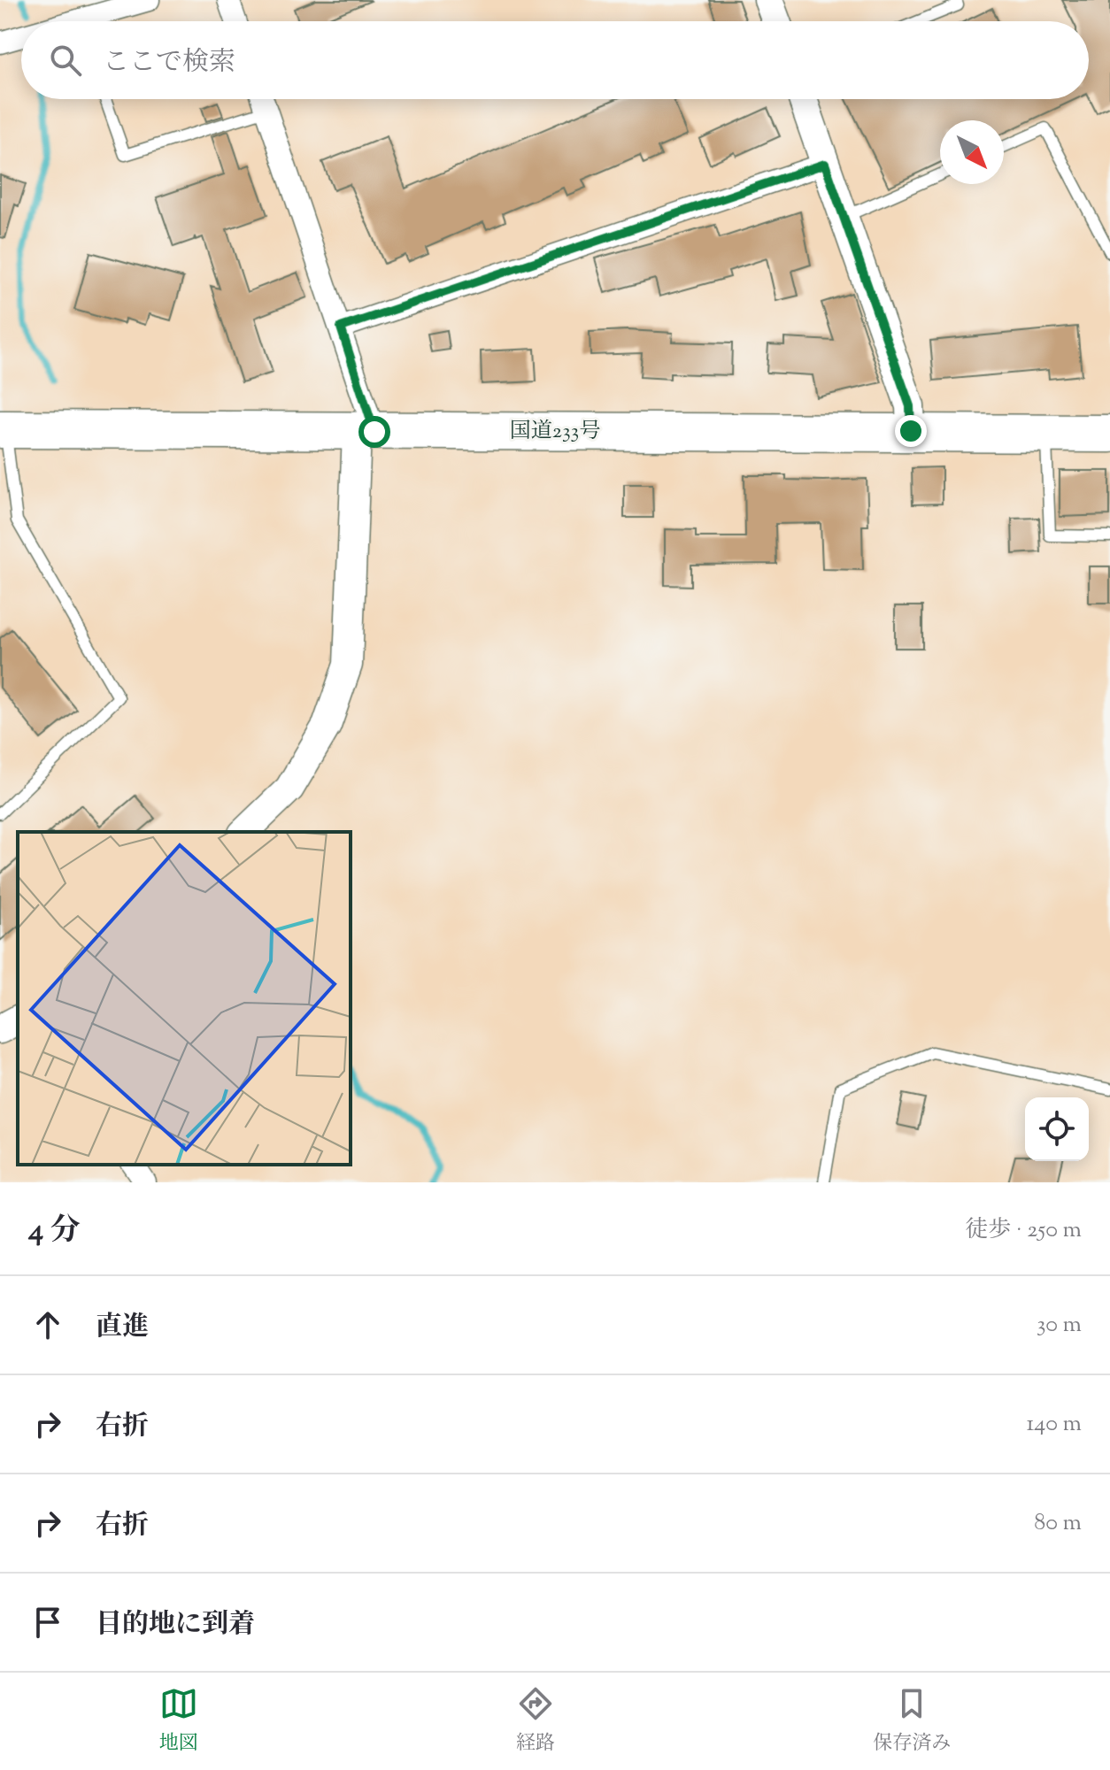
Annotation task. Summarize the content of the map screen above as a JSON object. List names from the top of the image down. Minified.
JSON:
{"streets":{"highway":["国道233号"]},"north":"bottom right","page":{"search":"ここで検索","heading":["4 分","徒歩 · 250 m"],"list":[["直進","30 m"],["右折","140 m"],["右折","80 m"],"目的地に到着"],"nav":["地図","経路","保存済み"]}}
